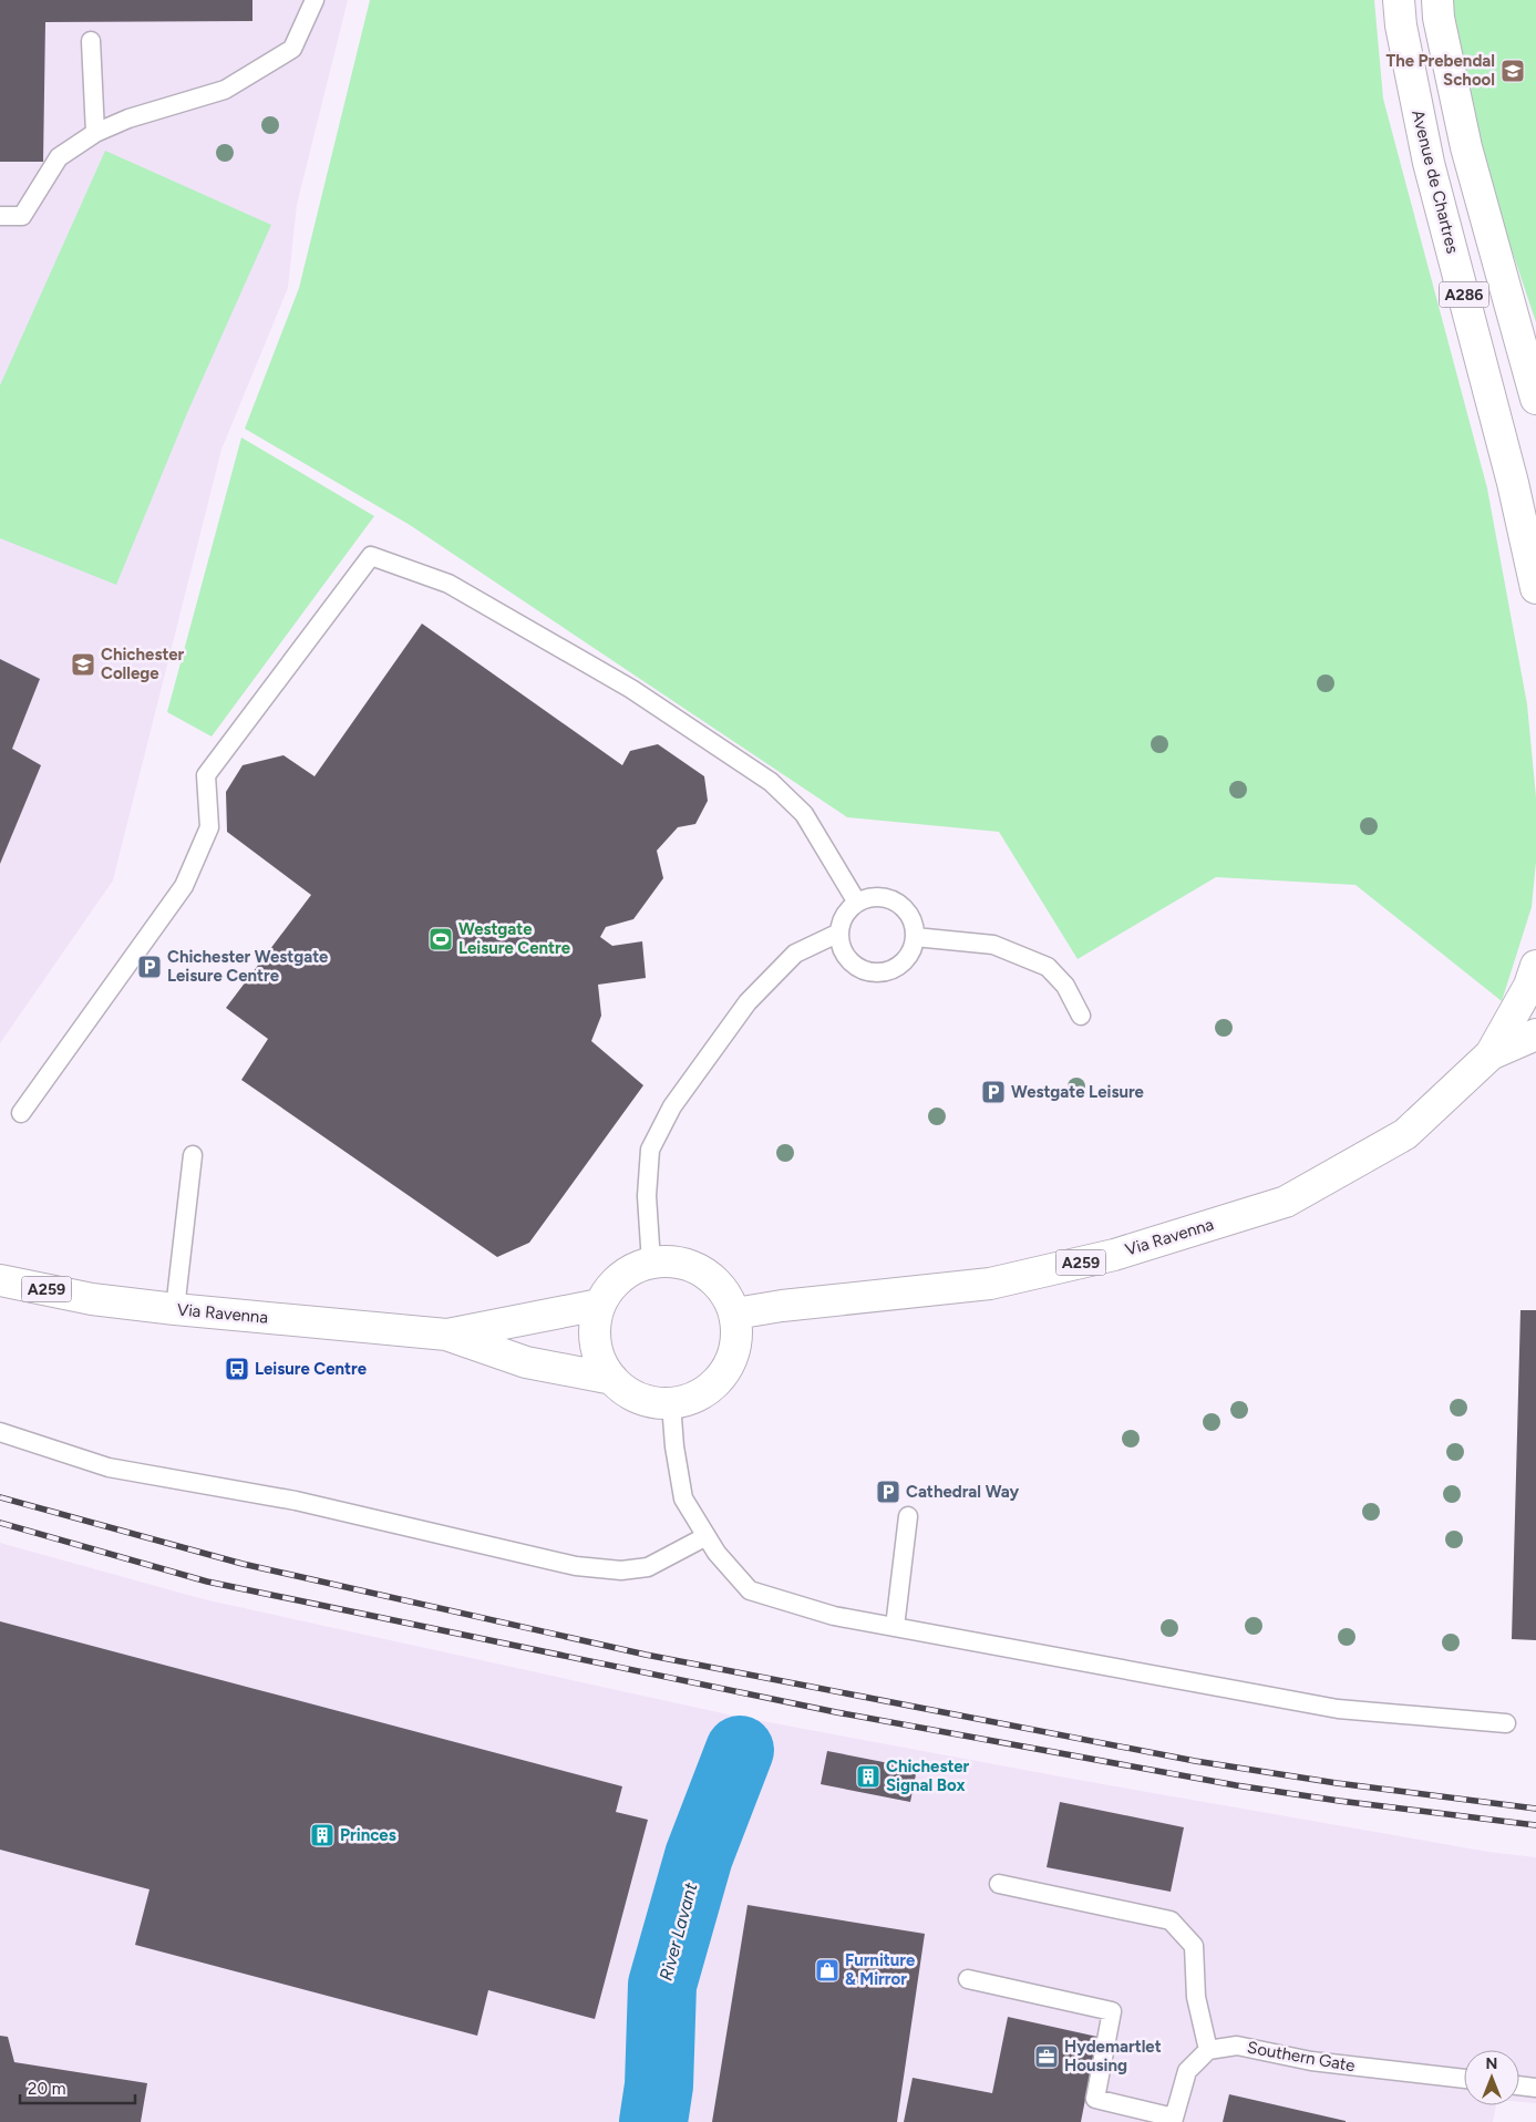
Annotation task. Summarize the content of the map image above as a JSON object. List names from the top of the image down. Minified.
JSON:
{"streets":{"main road":["Avenue de Chartres","A286","Via Ravenna","A259"],"lane":["Southern Gate"]},"water":["River Lavant"],"places":{"school or university":["The Prebendal School","Chichester College"],"sports":["Westgate Leisure Centre"],"parking":["Chichester Westgate Leisure Centre","Westgate Leisure","Cathedral Way"],"bus stop":["Leisure Centre"],"building":["Chichester Signal Box","Princes"],"shop":["Furniture & Mirror"],"office":["Hydemartlet Housing"]},"scale_bar":"20 m","north":"top"}
